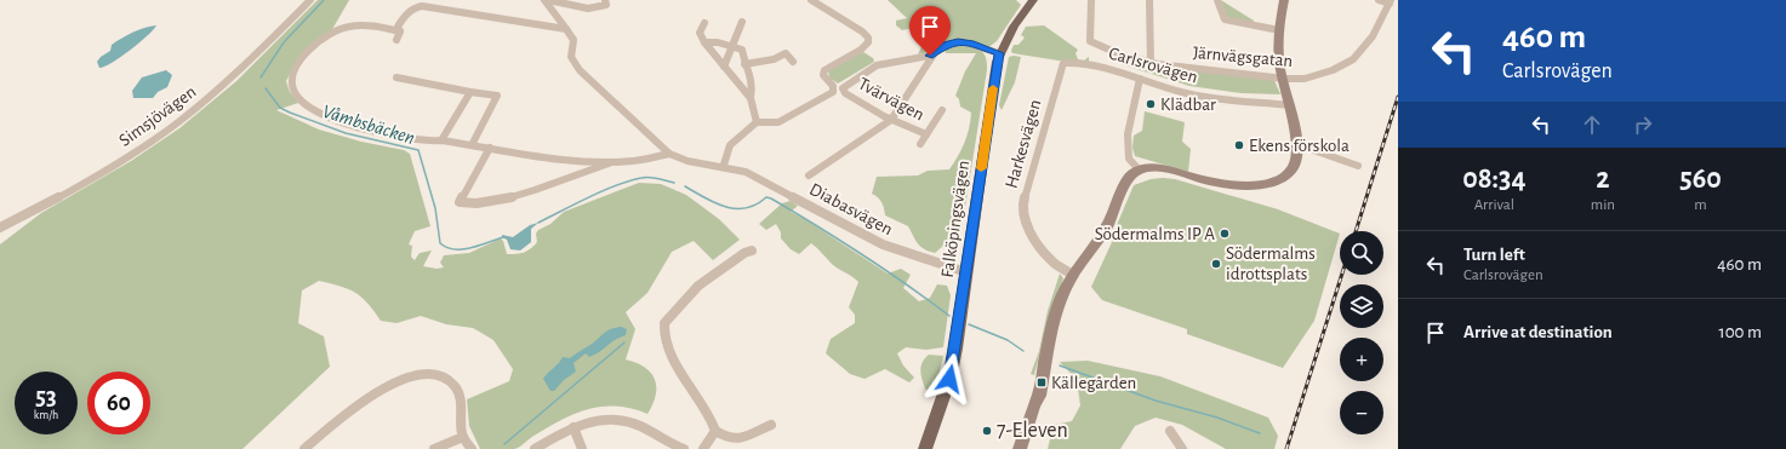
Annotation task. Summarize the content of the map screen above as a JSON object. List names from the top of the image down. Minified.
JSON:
{"streets":{"main road":["Falköpingsvägen"],"street":["Järnvägsgatan","Carlsrovägen","Tvärvägen","Simsjövägen","Harkesvägen","Diabasvägen"]},"crossings":[["Carlsrovägen","Harkesvägen"],["Diabasvägen","Falköpingsvägen"]],"water":["Våmbsbäcken"],"places":{"other":["Klädbar","Ekens förskola","Södermalms IP A","Södermalms idrottsplats","7-Eleven"],"transit":["Källegården"]},"page":{"turn":["460 m","Carlsrovägen"],"eta":["08:34","Arrival","2","min","560","m"],"list":[{"name":"Turn left","note":"Carlsrovägen","value":"460 m"},{"name":"Arrive at destination","value":"100 m"}],"map_buttons":["+","−"],"speed":"53 km/h","limit":"60"}}
